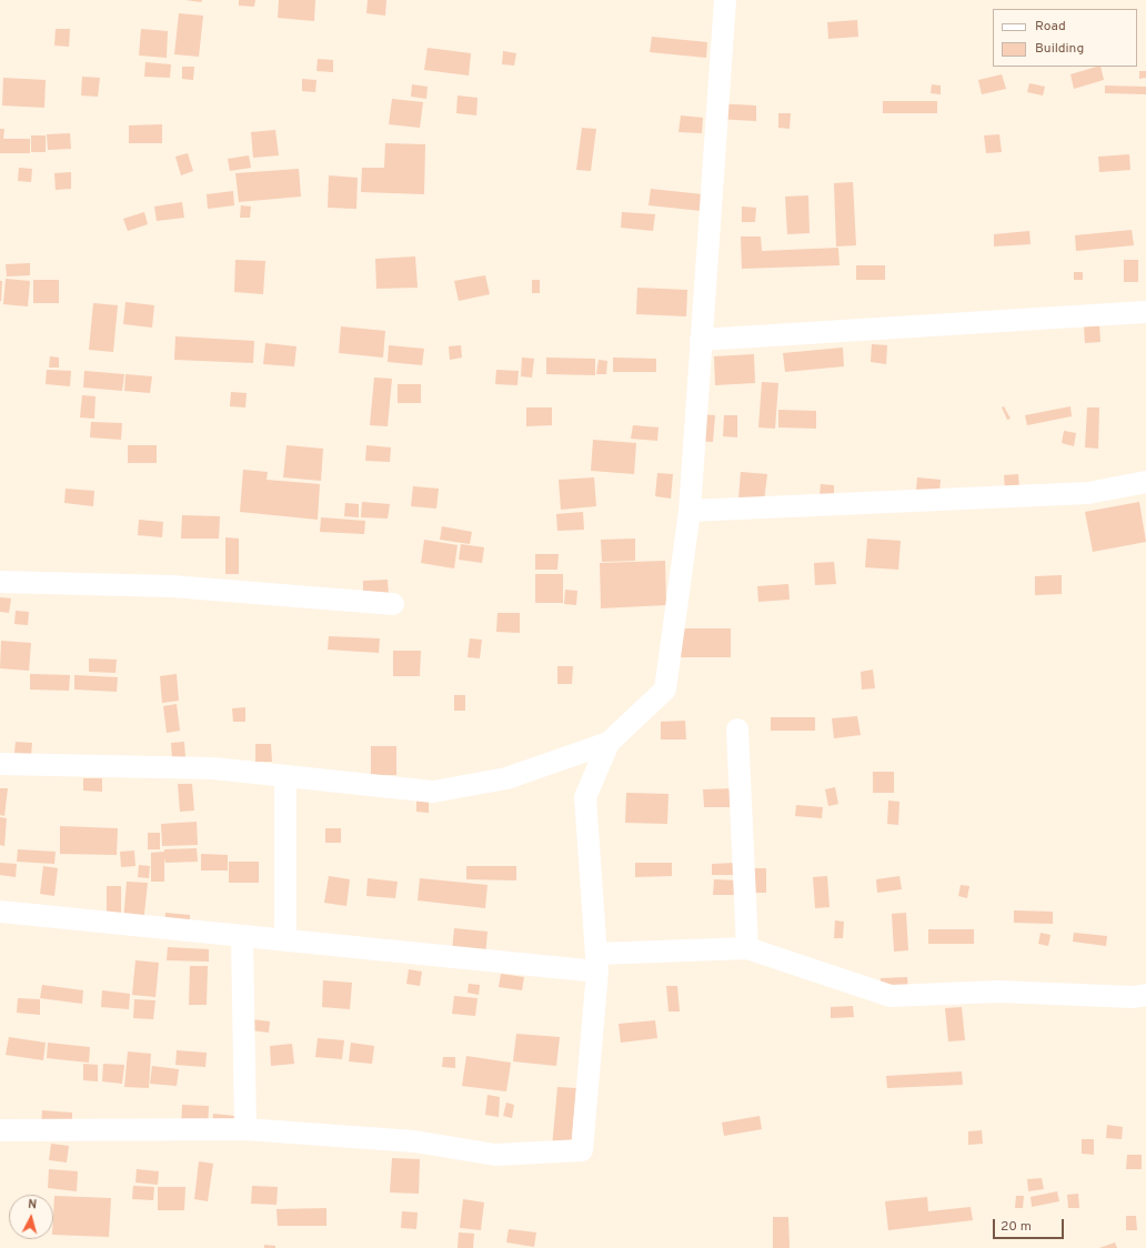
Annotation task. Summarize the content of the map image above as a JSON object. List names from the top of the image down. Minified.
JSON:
{"legend":["Road","Building"],"scale_bar":"20 m","north":"top"}
